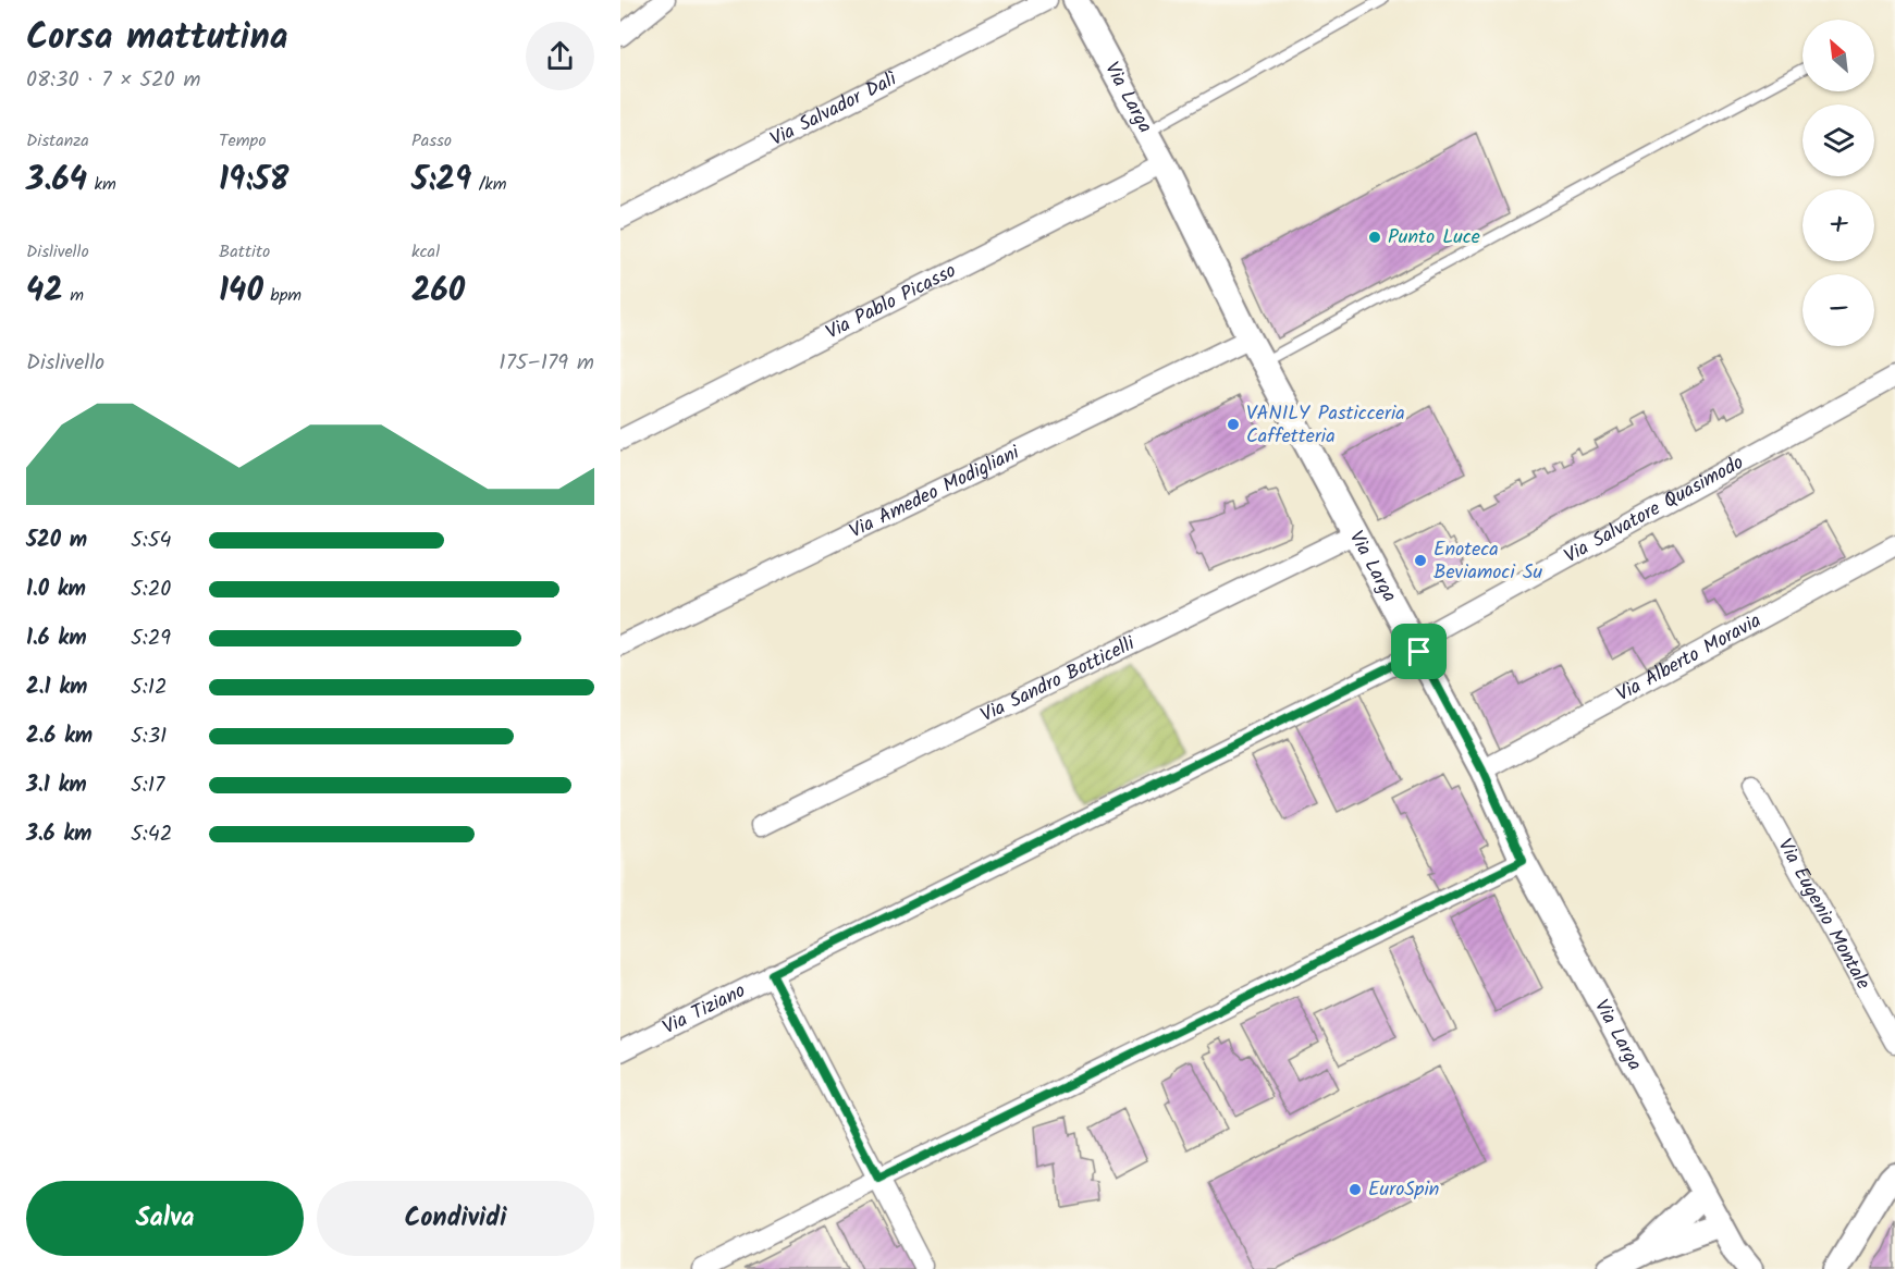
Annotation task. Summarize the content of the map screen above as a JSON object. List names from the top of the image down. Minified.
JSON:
{"streets":{"street":["Via Larga","Via Salvador Dalì","Via Pablo Picasso","Via Amedeo Modigliani","Via Salvatore Quasimodo","Via Alberto Moravia","Via Sandro Botticelli","Via Eugenio Montale","Via Tiziano"]},"crossings":[["Via Larga","Via Pablo Picasso"],["Via Larga","Via Amedeo Modigliani"],["Via Larga","Via Salvatore Quasimodo"],["Via Larga","Via Alberto Moravia"],["Via Larga","Via Sandro Botticelli"],["Via Larga","Via Tiziano"],["Via Salvatore Quasimodo","Via Tiziano"]],"places":["Punto Luce","VANILY Pasticceria Caffetteria","Enoteca Beviamoci Su","EuroSpin"],"north":"top left","page":{"heading":["Corsa mattutina","08:30 · 7 × 520 m"],"map_buttons":["+","−"],"stats":[["Distanza","3.64 km"],["Tempo","19:58"],["Passo","5:29 /km"],["Dislivello","42 m"],["Battito","140 bpm"],["kcal","260"]],"chart":["Dislivello","175–179 m"],"list":[{"name":"520 m","note":"5:54"},{"name":"1.0 km","note":"5:20"},{"name":"1.6 km","note":"5:29"},{"name":"2.1 km","note":"5:12"},{"name":"2.6 km","note":"5:31"},{"name":"3.1 km","note":"5:17"},{"name":"3.6 km","note":"5:42"}],"buttons":["Salva","Condividi"]}}
